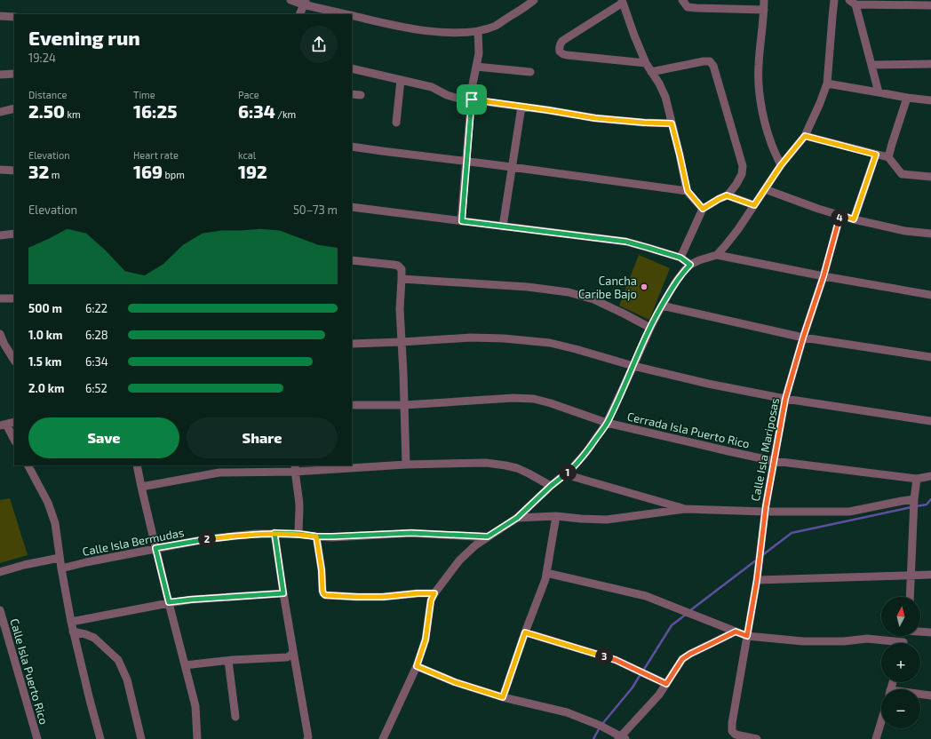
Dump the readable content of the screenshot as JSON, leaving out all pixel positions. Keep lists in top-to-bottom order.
{
  "streets": {
    "street": [
      "Cerrada Isla Puerto Rico",
      "Calle Isla Mariposas",
      "Calle Isla Bermudas",
      "Calle Isla Puerto Rico"
    ]
  },
  "crossings": [
    ["Cerrada Isla Puerto Rico", "Calle Isla Mariposas"]
  ],
  "places": ["Cancha Caribe Bajo"],
  "north": "top",
  "page": {
    "heading": ["Evening run", "19:24"],
    "stats": [
      ["Distance", "2.50 km"],
      ["Time", "16:25"],
      ["Pace", "6:34 /km"],
      ["Elevation", "32 m"],
      ["Heart rate", "169 bpm"],
      ["kcal", "192"]
    ],
    "chart": ["Elevation", "50–73 m"],
    "pins": [
      "4",
      "1",
      "2",
      "3"
    ],
    "list": [
      {
        "name": "500 m",
        "note": "6:22"
      },
      {
        "name": "1.0 km",
        "note": "6:28"
      },
      {
        "name": "1.5 km",
        "note": "6:34"
      },
      {
        "name": "2.0 km",
        "note": "6:52"
      }
    ],
    "buttons": ["Save", "Share"],
    "map_buttons": ["+", "−"]
  }
}
